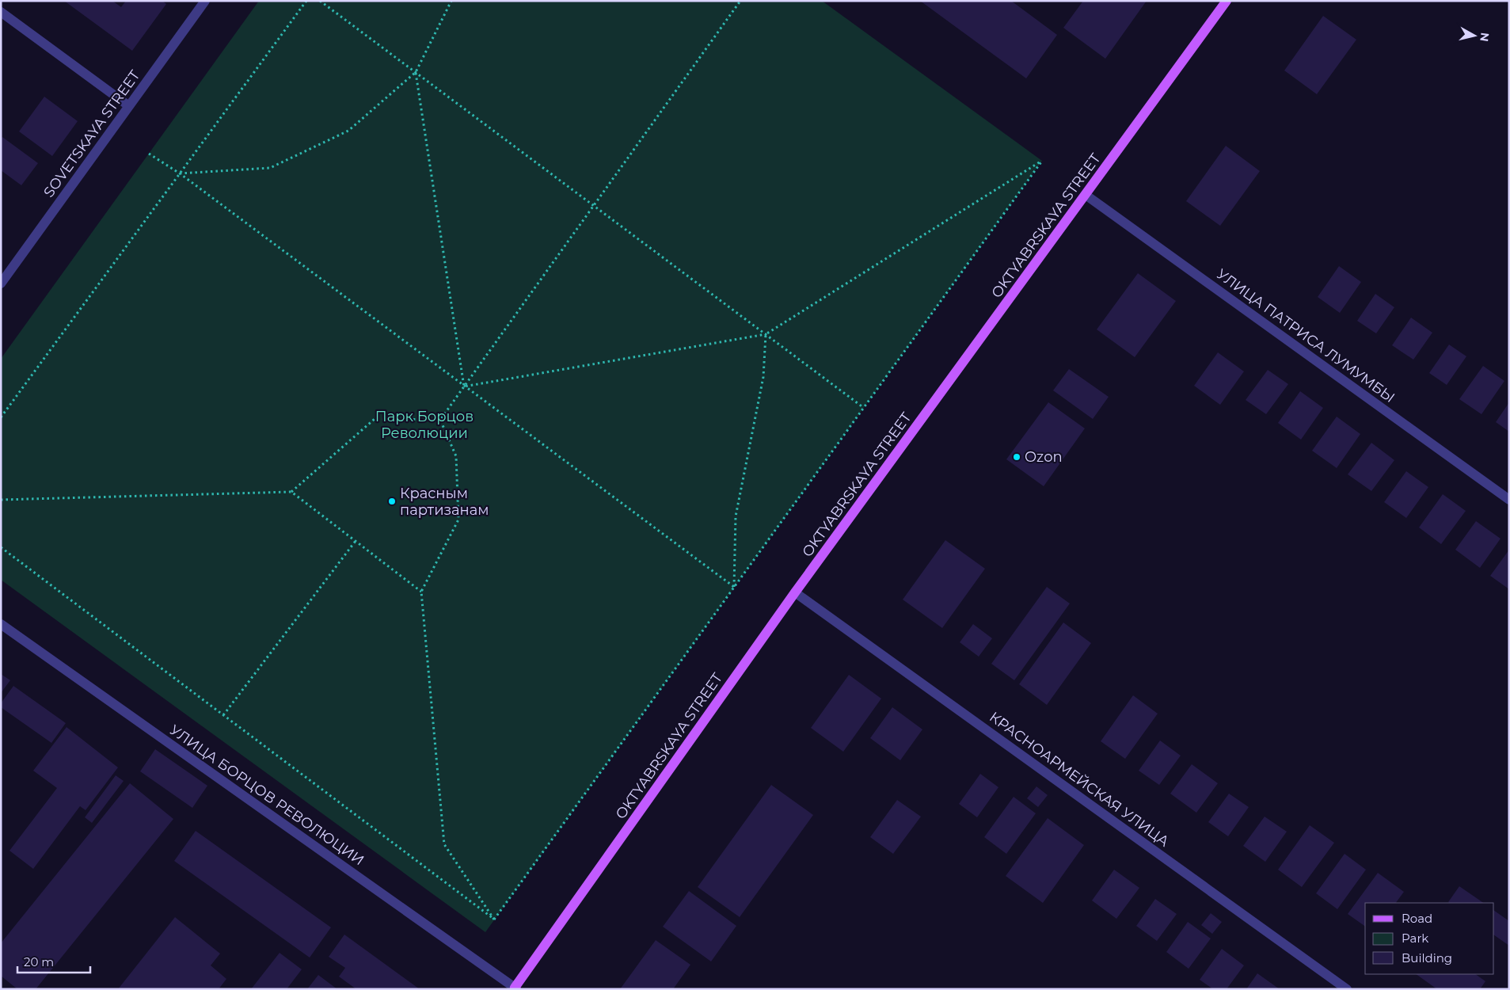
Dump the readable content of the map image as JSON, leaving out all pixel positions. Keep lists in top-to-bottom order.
{
  "streets": {
    "main road": ["OKTYABRSKAYA STREET"],
    "street": [
      "SOVETSKAYA STREET",
      "УЛИЦА ПАТРИСА ЛУМУМБЫ",
      "КРАСНОАРМЕЙСКАЯ УЛИЦА",
      "УЛИЦА БОРЦОВ РЕВОЛЮЦИИ"
    ]
  },
  "crossings": [
    ["OKTYABRSKAYA STREET", "УЛИЦА ПАТРИСА ЛУМУМБЫ"],
    ["OKTYABRSKAYA STREET", "КРАСНОАРМЕЙСКАЯ УЛИЦА"],
    ["OKTYABRSKAYA STREET", "УЛИЦА БОРЦОВ РЕВОЛЮЦИИ"]
  ],
  "parks": ["Парк Борцов Революции"],
  "places": ["Ozon", "Красным партизанам"],
  "legend": ["Road", "Park", "Building"],
  "scale_bar": "20 m",
  "north": "right"
}
